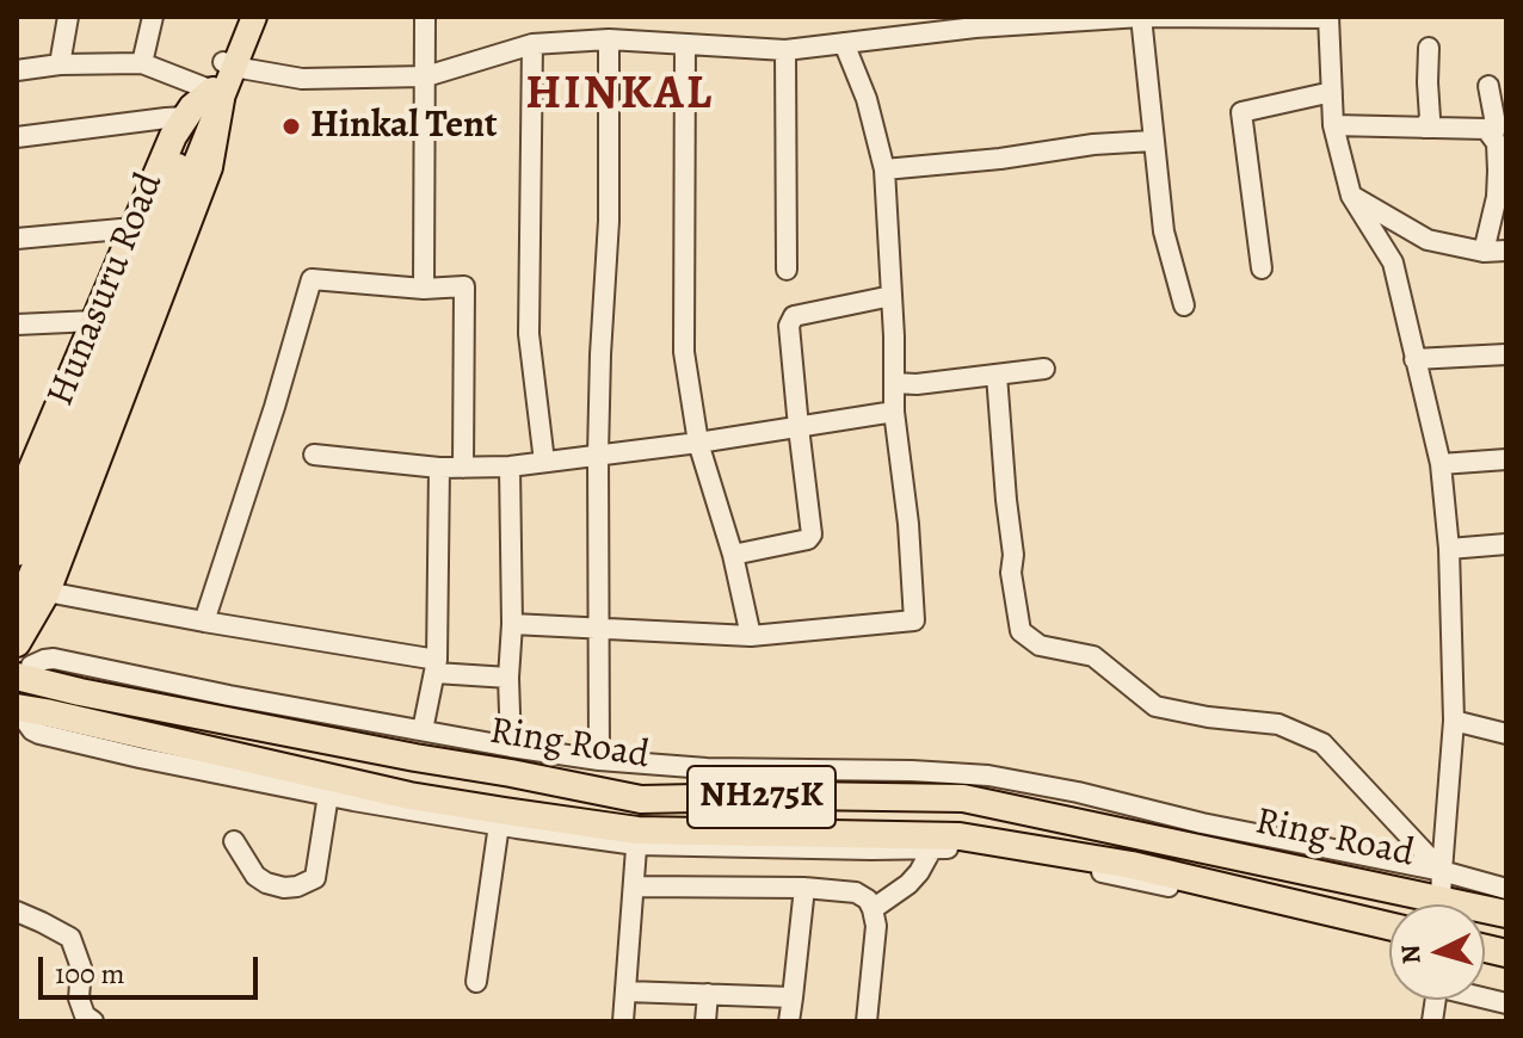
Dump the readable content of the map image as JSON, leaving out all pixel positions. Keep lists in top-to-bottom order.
{
  "streets": {
    "highway": ["Ring Road", "NH275K"],
    "main road": ["Hunasuru Road"]
  },
  "districts": ["HINKAL"],
  "places": ["Hinkal Tent"],
  "scale_bar": "100 m",
  "north": "left"
}
